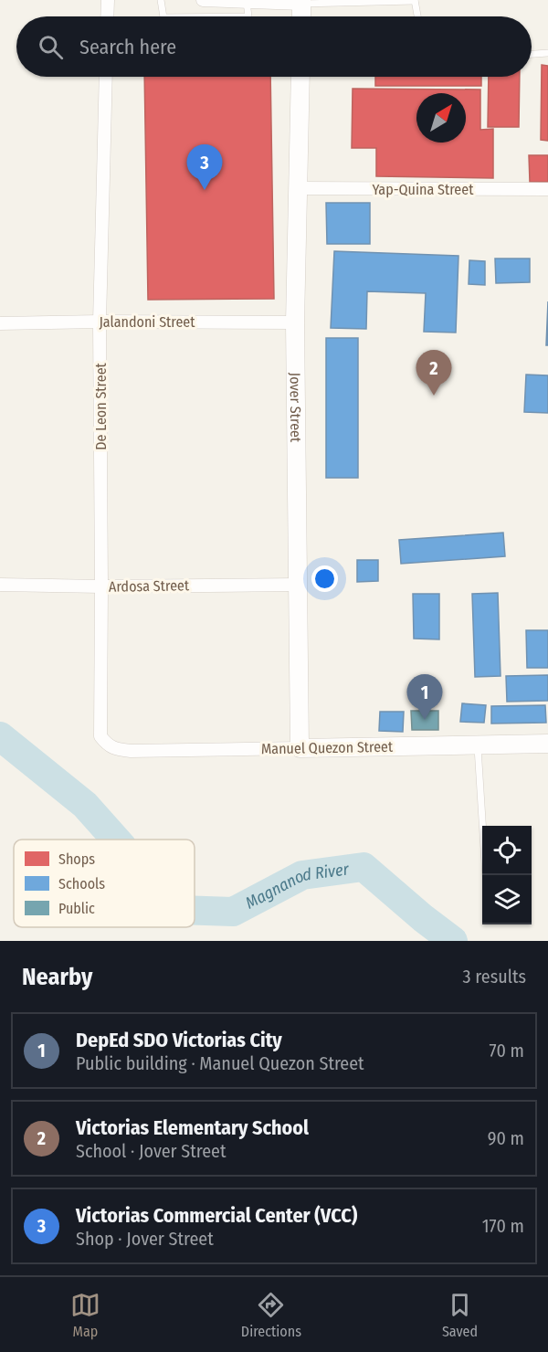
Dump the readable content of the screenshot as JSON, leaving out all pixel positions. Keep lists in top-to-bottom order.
{
  "streets": {
    "street": [
      "Yap-Quina Street",
      "Jalandoni Street",
      "De Leon Street",
      "Jover Street",
      "Ardosa Street",
      "Manuel Quezon Street"
    ]
  },
  "crossings": [
    ["Yap-Quina Street", "Jover Street"],
    ["Jalandoni Street", "De Leon Street"],
    ["Jalandoni Street", "Jover Street"],
    ["De Leon Street", "Ardosa Street"],
    ["De Leon Street", "Manuel Quezon Street"],
    ["Jover Street", "Ardosa Street"],
    ["Jover Street", "Manuel Quezon Street"]
  ],
  "water": ["Magnanod River"],
  "legend": ["Shops", "Schools", "Public"],
  "north": "top right",
  "page": {
    "search": "Search here",
    "pins": ["3", "2", "1"],
    "heading": ["Nearby", "3 results"],
    "list": [
      {
        "mark": "1",
        "name": "DepEd SDO Victorias City",
        "note": "Public building · Manuel Quezon Street",
        "value": "70 m"
      },
      {
        "mark": "2",
        "name": "Victorias Elementary School",
        "note": "School · Jover Street",
        "value": "90 m"
      },
      {
        "mark": "3",
        "name": "Victorias Commercial Center (VCC)",
        "note": "Shop · Jover Street",
        "value": "170 m"
      }
    ],
    "nav": ["Map", "Directions", "Saved"]
  }
}
